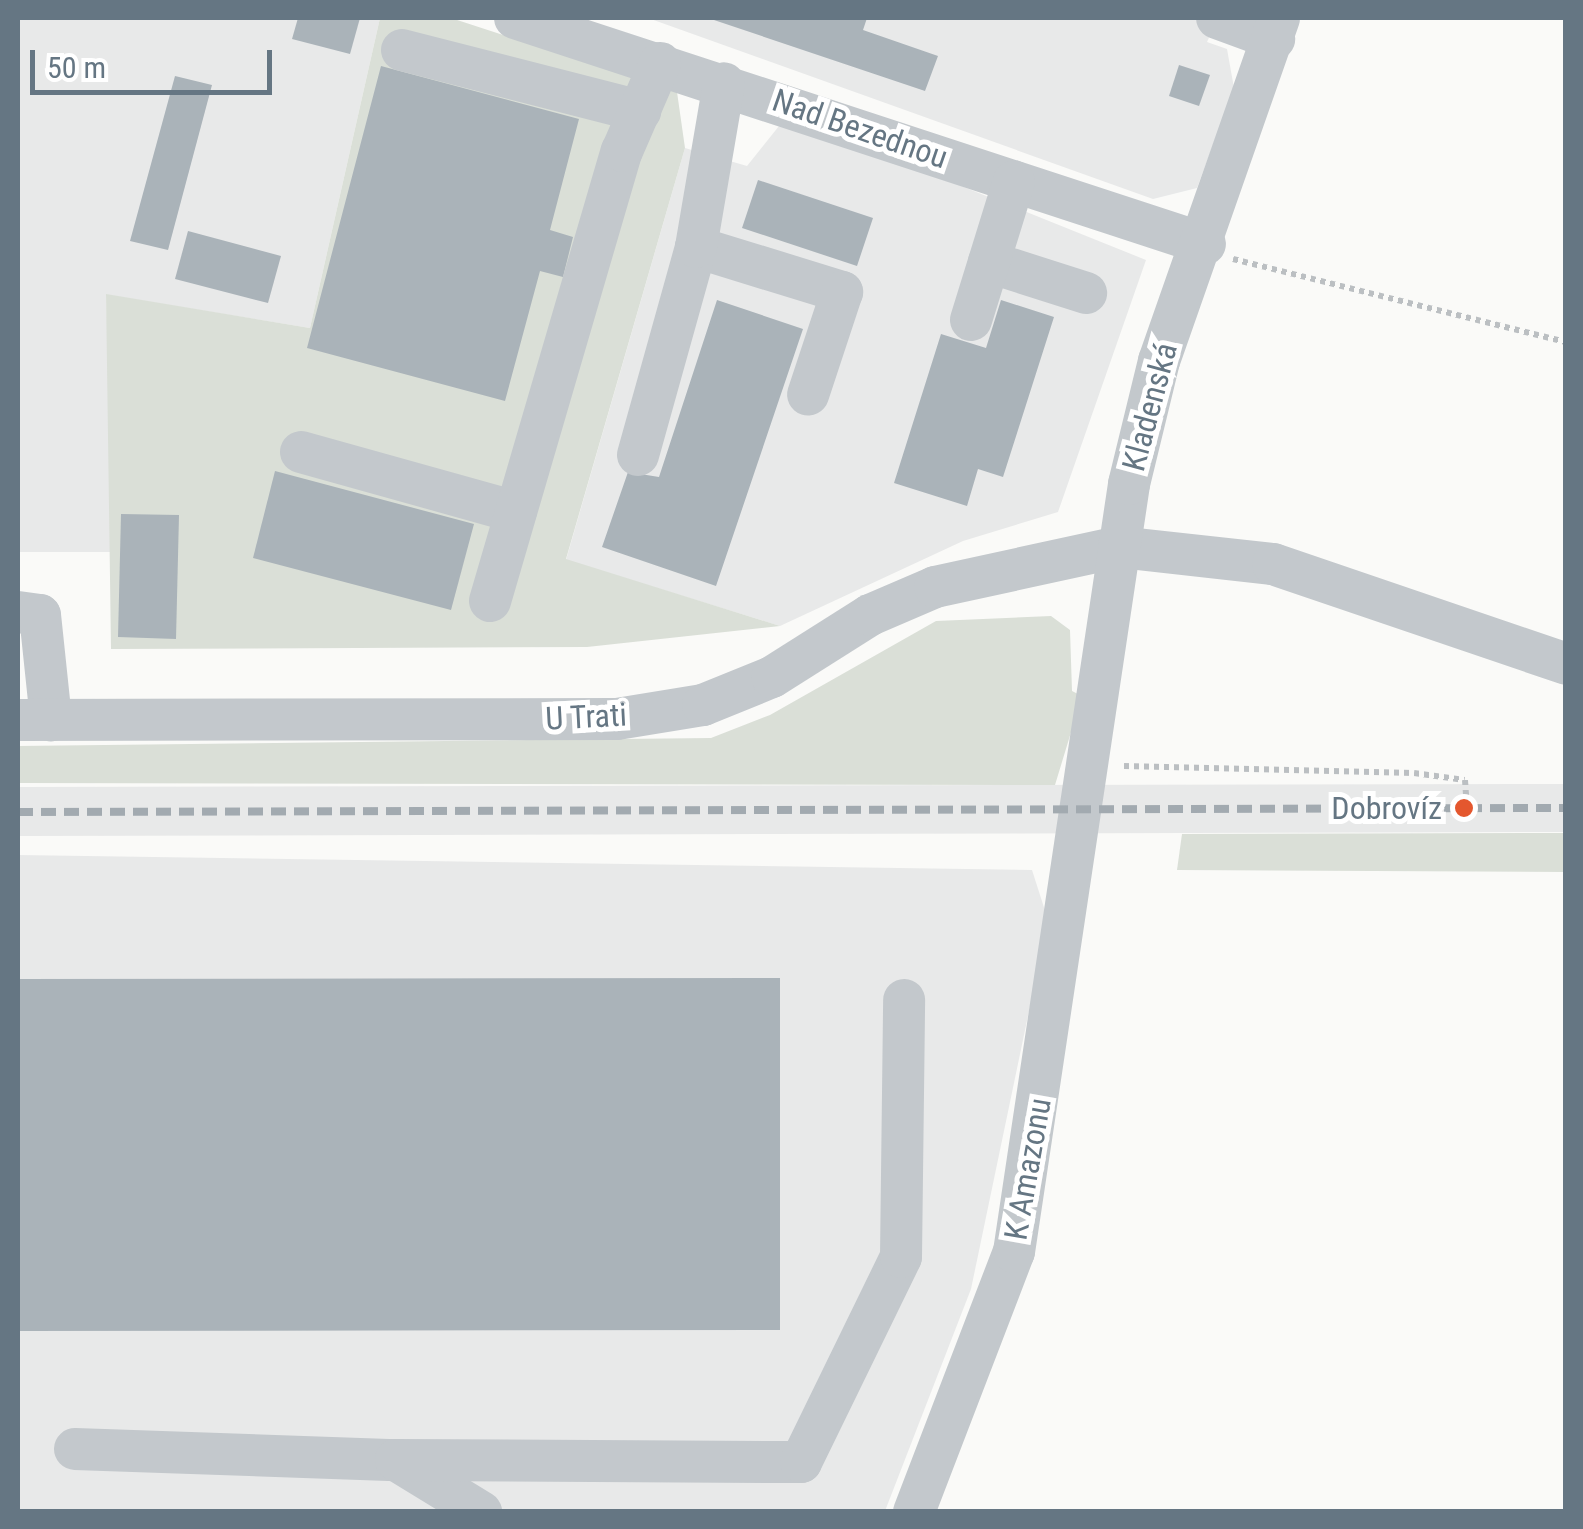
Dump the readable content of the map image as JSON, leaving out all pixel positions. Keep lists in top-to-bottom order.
{
  "streets": {
    "street": [
      "Nad Bezednou",
      "Kladenská",
      "U Trati",
      "K Amazonu"
    ]
  },
  "crossings": [
    ["Nad Bezednou", "Kladenská"],
    ["Kladenská", "U Trati"],
    ["Kladenská", "K Amazonu"]
  ],
  "places": ["Dobrovíz"],
  "scale_bar": "50 m"
}
